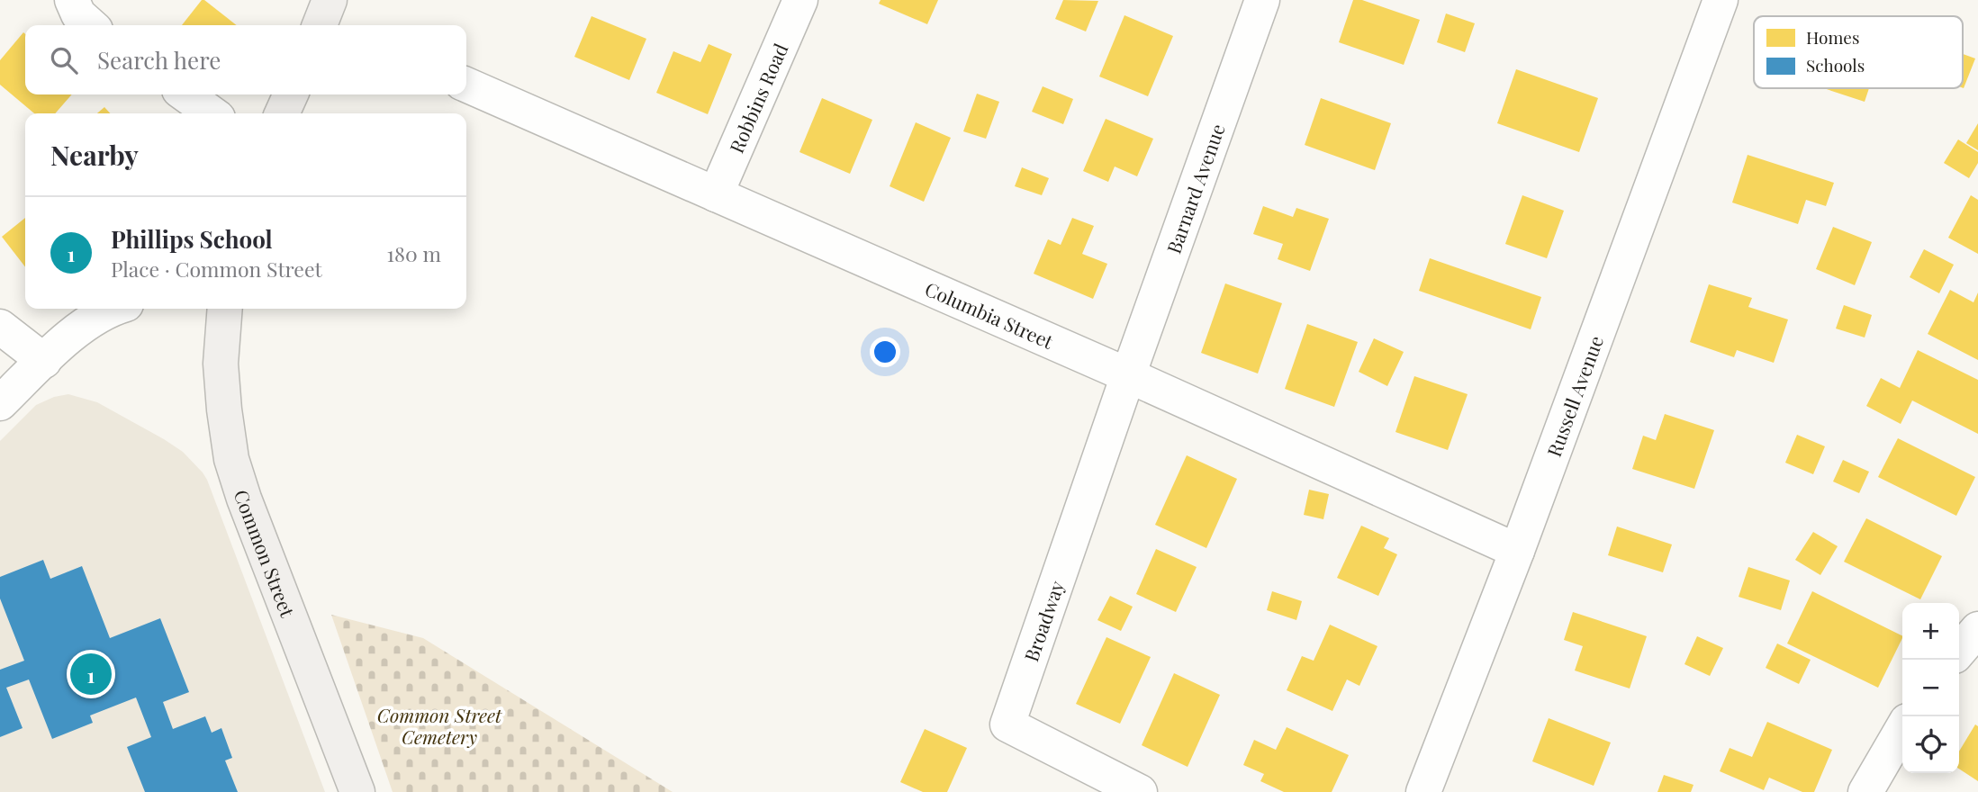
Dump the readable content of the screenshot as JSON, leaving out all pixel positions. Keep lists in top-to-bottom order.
{
  "streets": {
    "main road": ["Common Street"],
    "street": [
      "Robbins Road",
      "Barnard Avenue",
      "Columbia Street",
      "Russell Avenue",
      "Broadway"
    ]
  },
  "crossings": [
    ["Robbins Road", "Columbia Street"],
    ["Barnard Avenue", "Columbia Street"],
    ["Barnard Avenue", "Broadway"],
    ["Columbia Street", "Russell Avenue"],
    ["Columbia Street", "Broadway"]
  ],
  "parks": ["Common Street Cemetery"],
  "legend": ["Homes", "Schools"],
  "page": {
    "search": "Search here",
    "heading": "Nearby",
    "list": [
      {
        "mark": "1",
        "name": "Phillips School",
        "note": "Place · Common Street",
        "value": "180 m"
      }
    ],
    "map_buttons": ["+", "−"],
    "pins": "1"
  }
}
